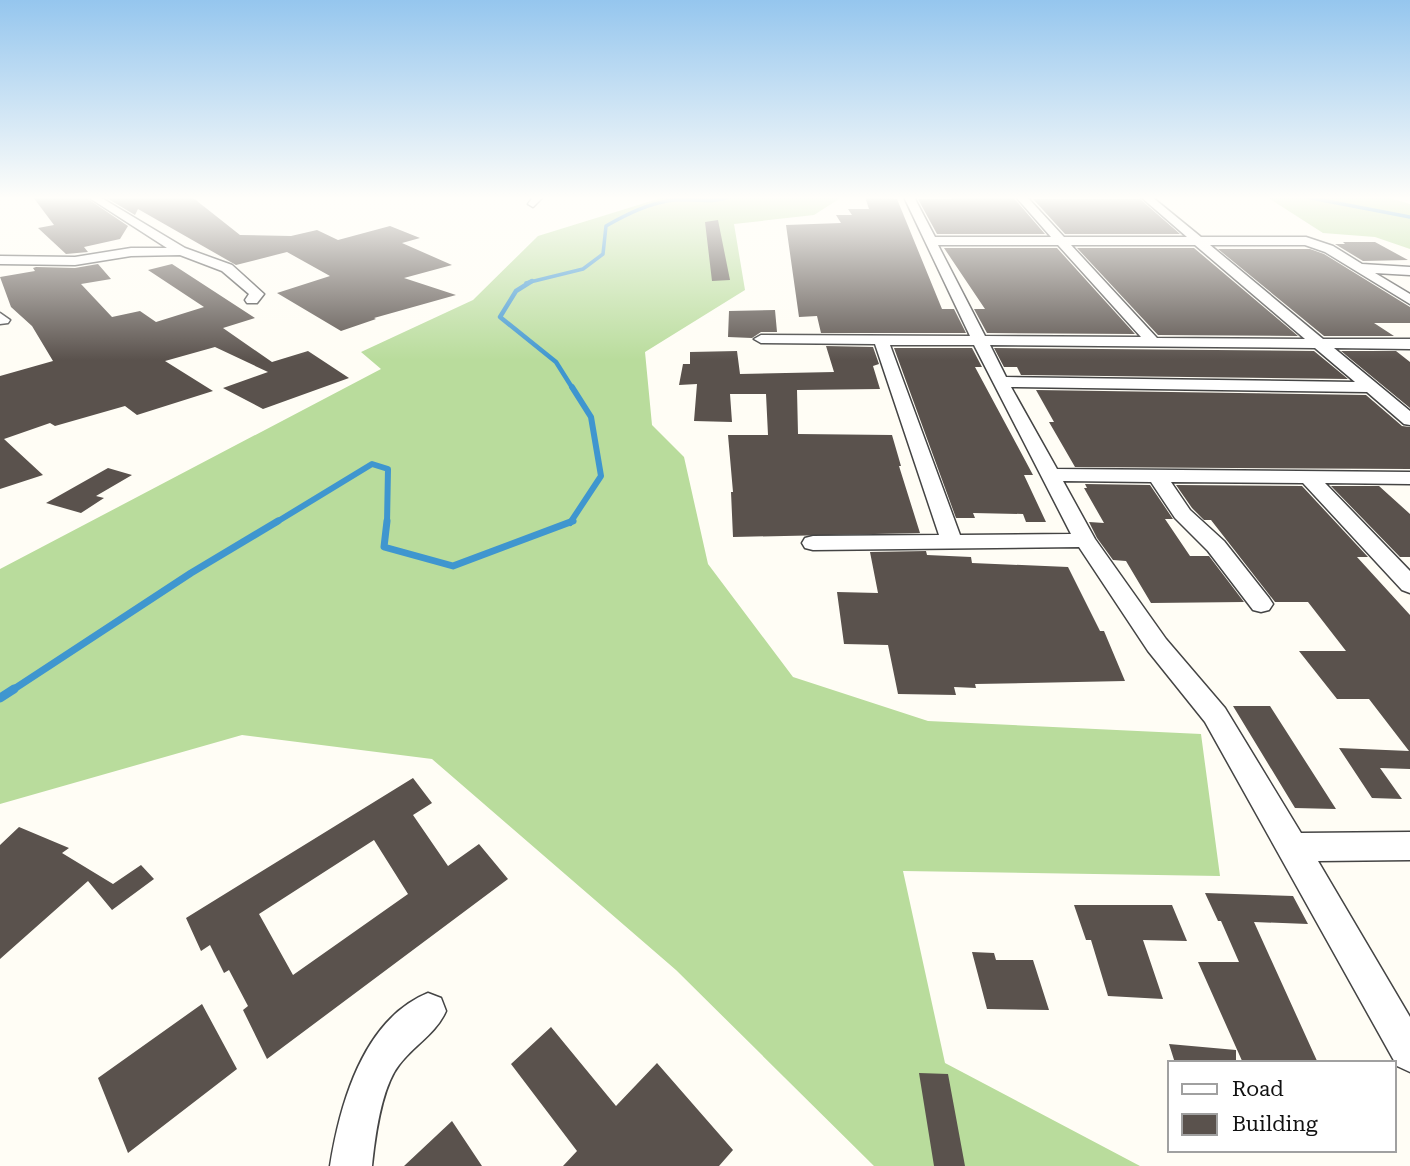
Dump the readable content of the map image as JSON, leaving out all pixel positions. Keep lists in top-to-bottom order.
{
  "legend": ["Road", "Building"]
}
